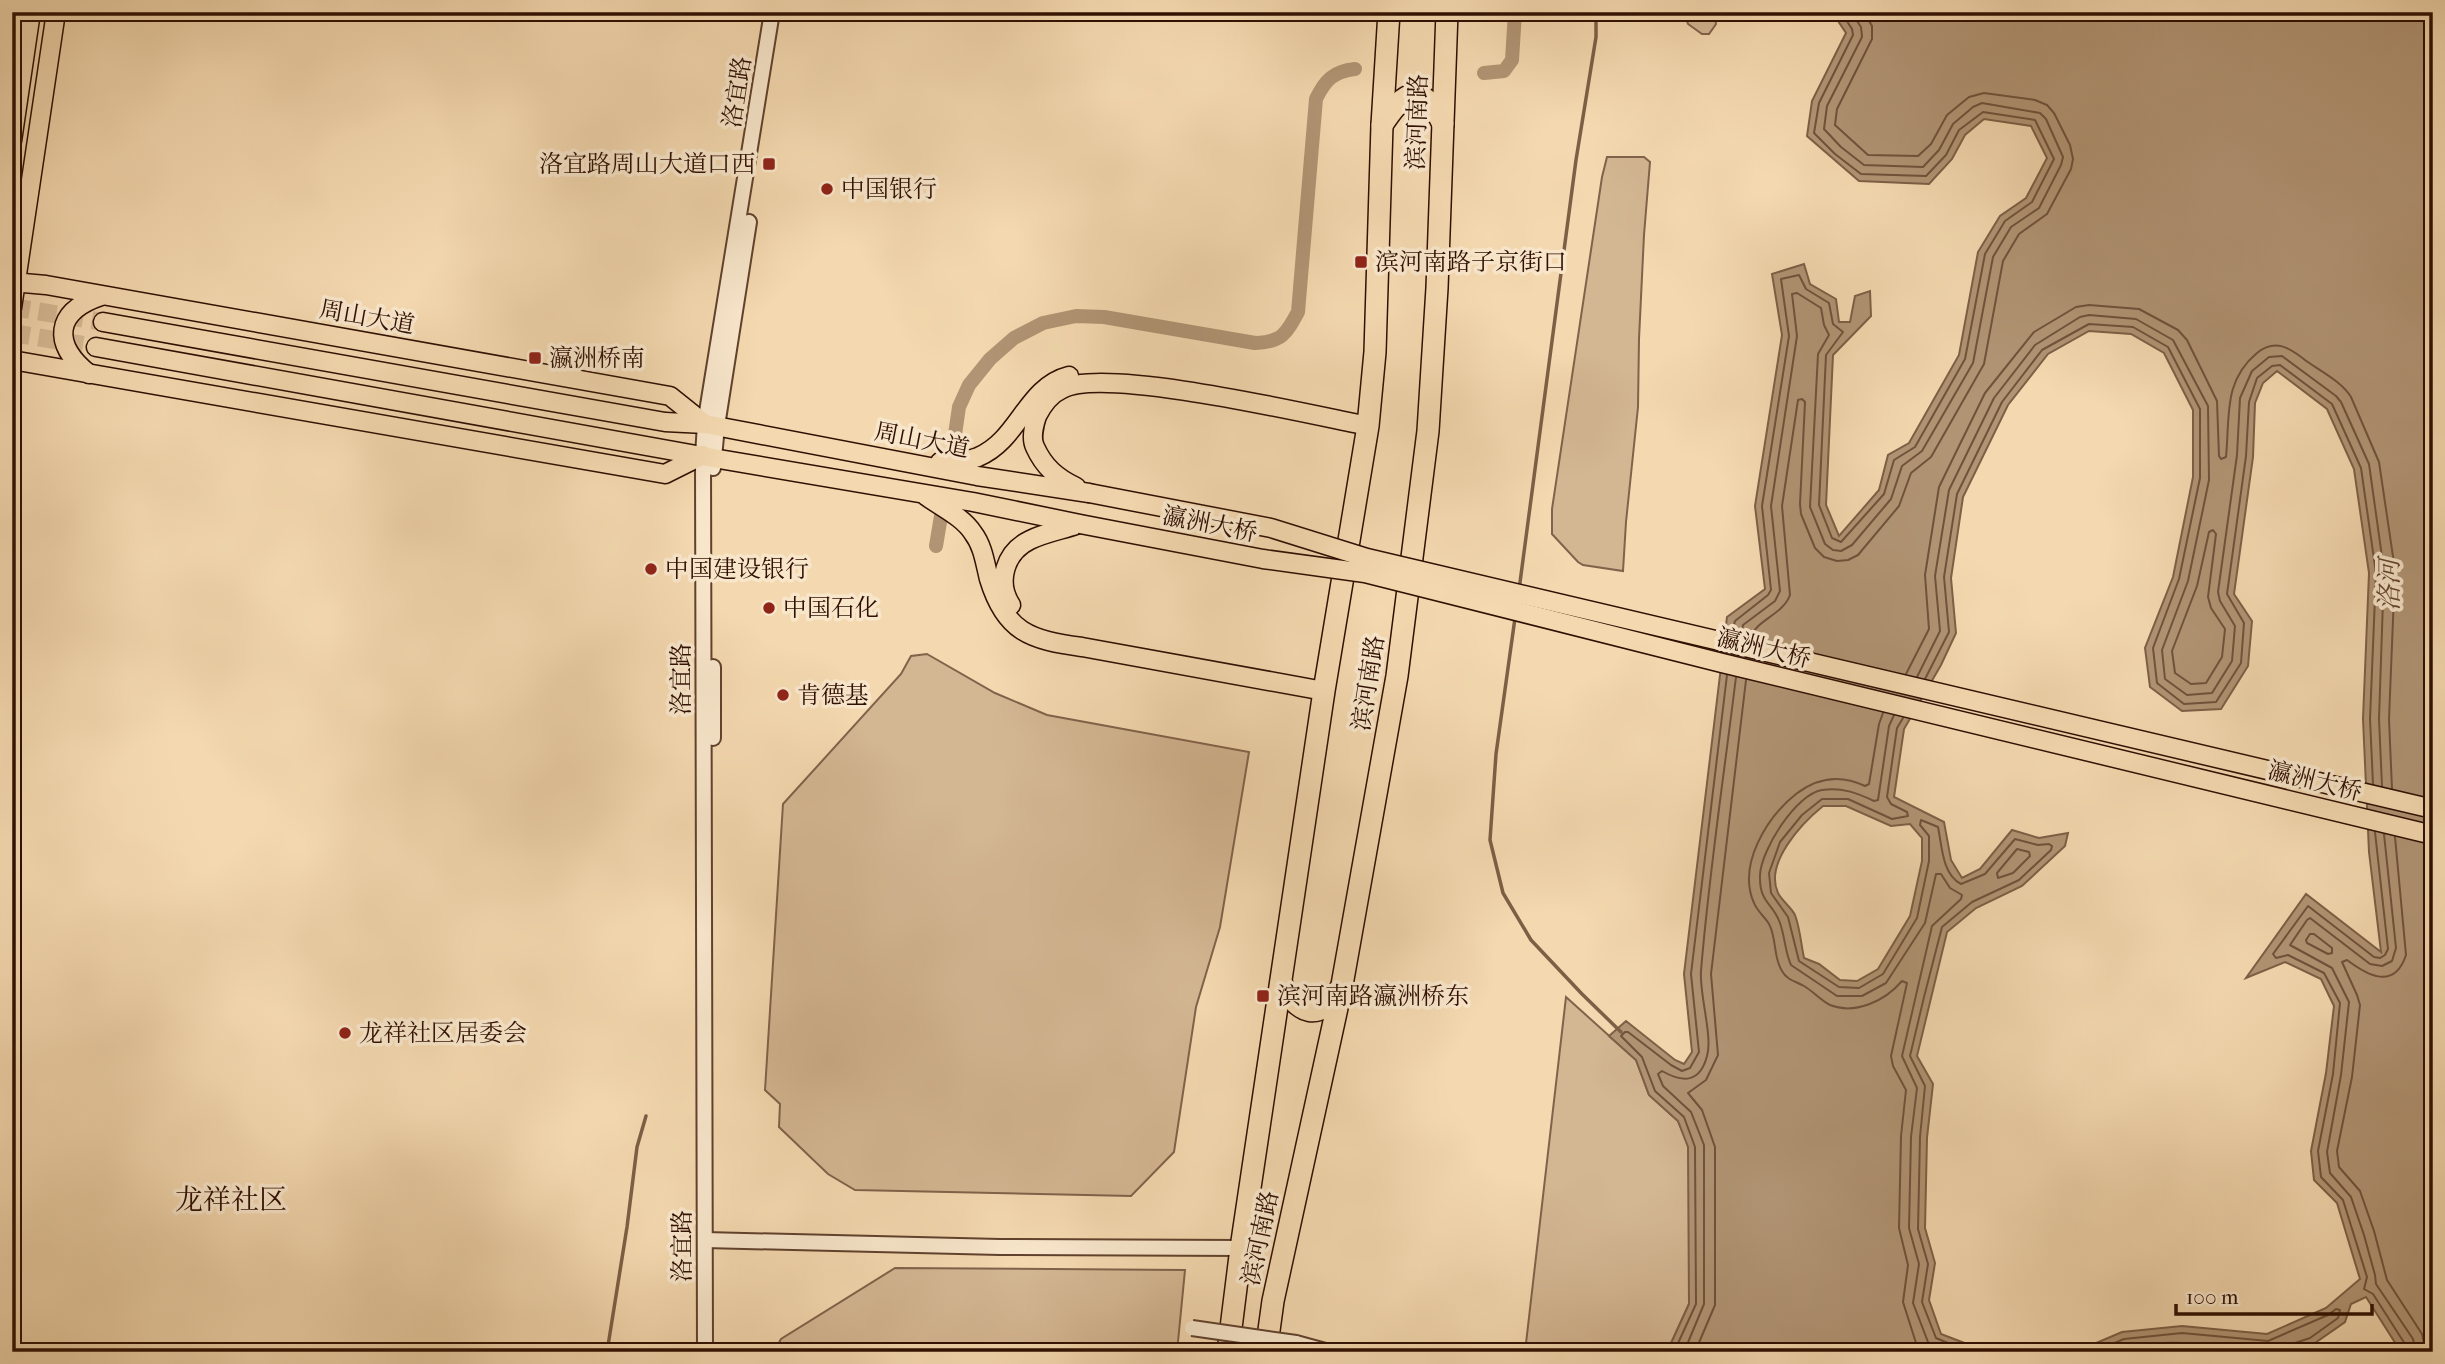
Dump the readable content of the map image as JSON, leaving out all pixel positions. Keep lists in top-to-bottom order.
{
  "streets": {
    "highway": ["滨河南路"],
    "main road": ["周山大道", "瀛洲大桥"],
    "street": ["洛宜路"]
  },
  "crossings": [
    ["洛宜路", "周山大道"],
    ["周山大道", "瀛洲大桥"]
  ],
  "districts": ["龙祥社区"],
  "water": ["洛河"],
  "places": {
    "transit": [
      "洛宜路周山大道口西",
      "滨河南路子京街口",
      "瀛洲桥南",
      "滨河南路瀛洲桥东"
    ],
    "other": [
      "中国银行",
      "中国建设银行",
      "中国石化",
      "肯德基",
      "龙祥社区居委会"
    ]
  },
  "scale_bar": "100 m"
}
